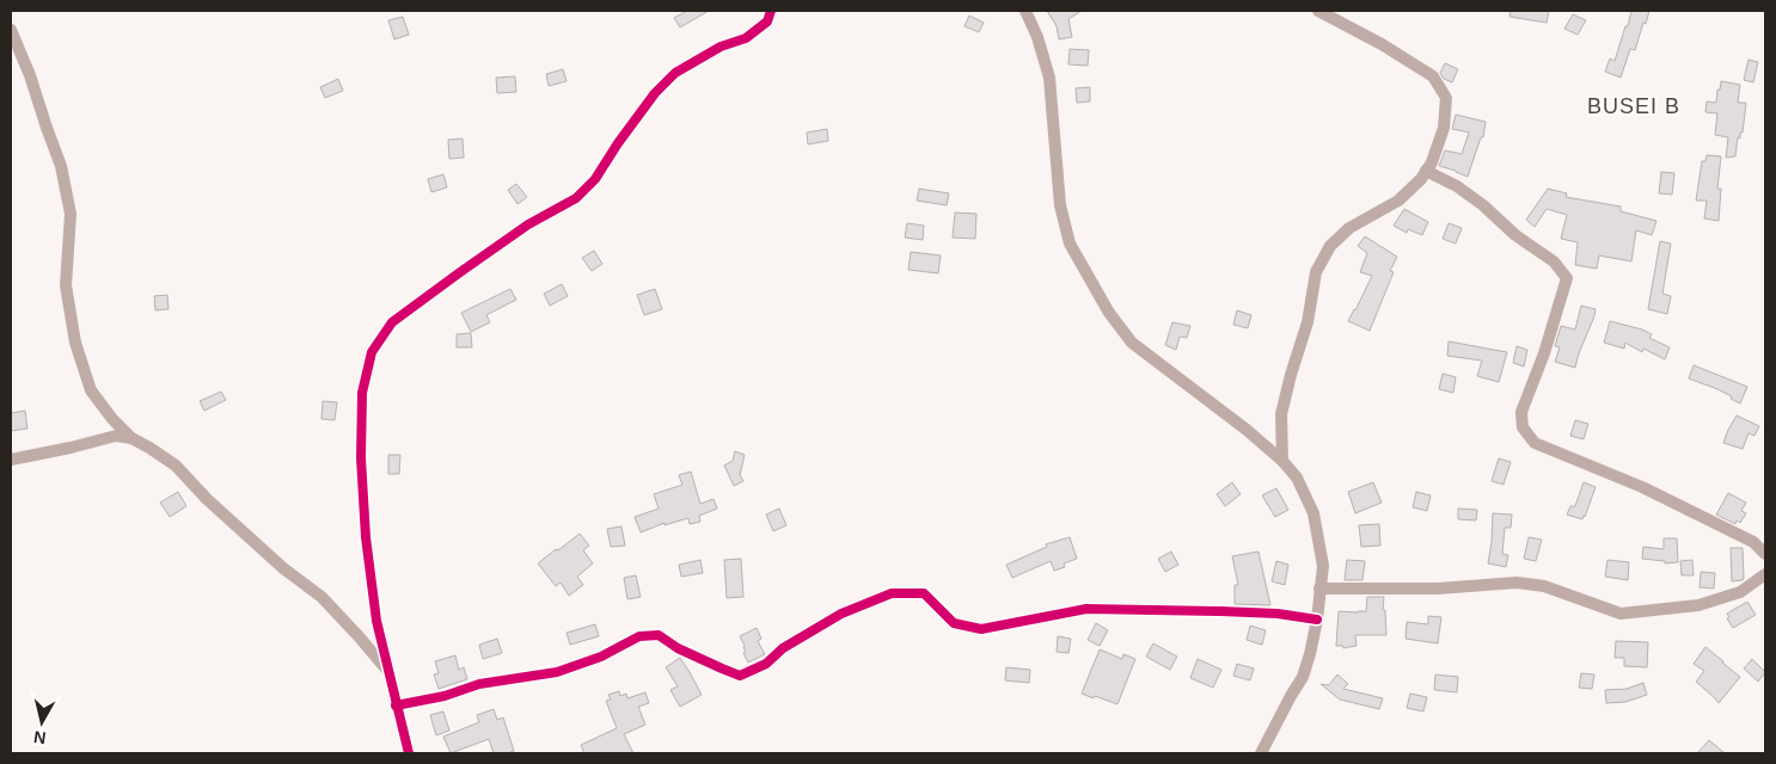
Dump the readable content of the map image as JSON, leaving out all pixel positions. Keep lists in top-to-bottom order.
{
  "districts": ["BUSEI B"],
  "north": "bottom"
}
